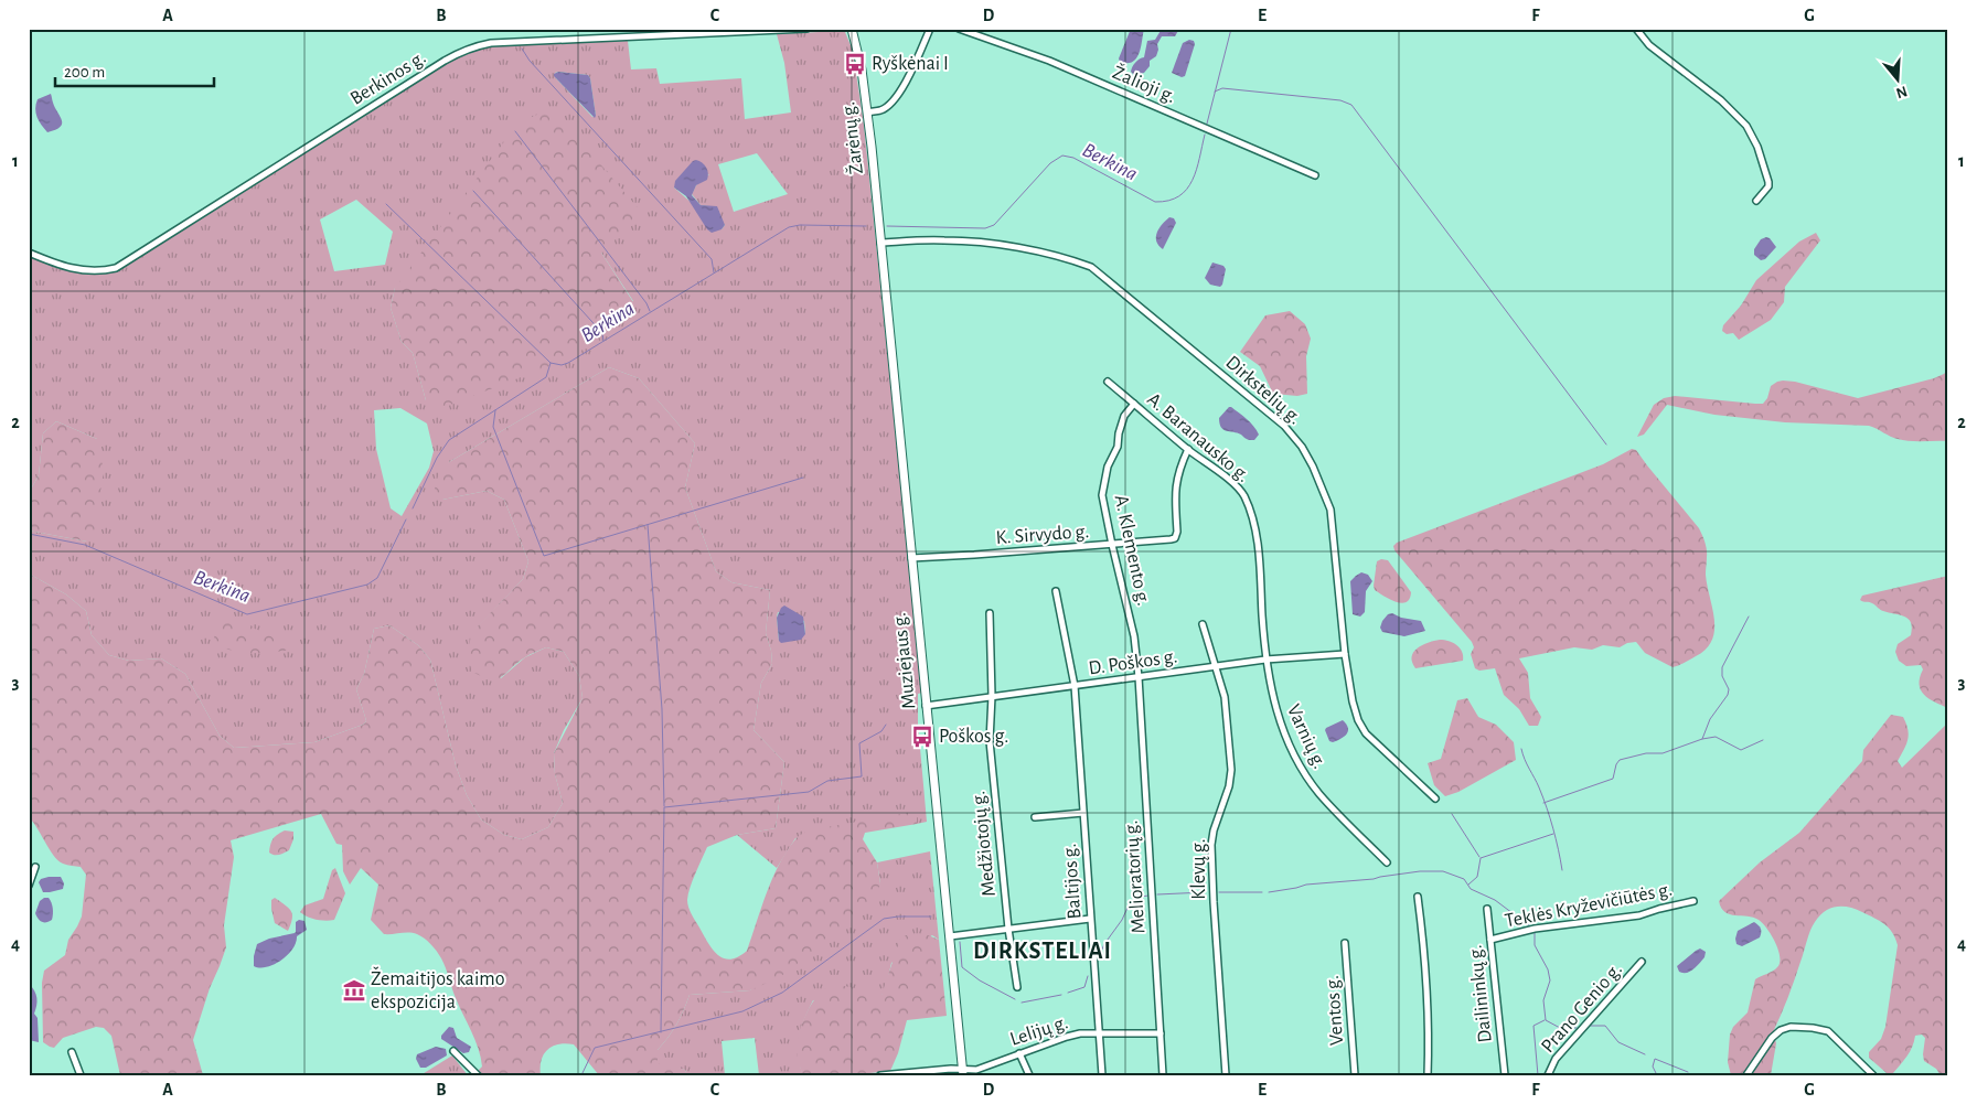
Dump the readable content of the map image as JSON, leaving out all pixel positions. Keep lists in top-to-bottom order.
{
  "streets": {
    "main road": ["Žarėnų g.", "Muziejaus g."],
    "street": [
      "Berkinos g.",
      "Žalioji g.",
      "Dirkstelių g.",
      "A. Baranausko g.",
      "K. Sirvydo g.",
      "A. Klemento g.",
      "D. Poškos g.",
      "Varnių g.",
      "Medžiotojų g.",
      "Klevų g.",
      "Melioratorių g.",
      "Baltijos g.",
      "Teklės Kryževičiūtės g.",
      "Dailininkų g.",
      "Prano Genio g.",
      "Ventos g.",
      "Lelijų g."
    ]
  },
  "crossings": [
    ["Žarėnų g.", "Dirkstelių g."],
    ["Žarėnų g.", "Muziejaus g."],
    ["Dirkstelių g.", "Muziejaus g."],
    ["Dirkstelių g.", "D. Poškos g."],
    ["A. Baranausko g.", "K. Sirvydo g."],
    ["A. Baranausko g.", "A. Klemento g."],
    ["A. Baranausko g.", "D. Poškos g."],
    ["A. Baranausko g.", "Varnių g."],
    ["K. Sirvydo g.", "A. Klemento g."],
    ["K. Sirvydo g.", "Muziejaus g."],
    ["A. Klemento g.", "D. Poškos g."],
    ["A. Klemento g.", "Melioratorių g."],
    ["Muziejaus g.", "D. Poškos g."],
    ["Muziejaus g.", "Lelijų g."],
    ["D. Poškos g.", "Varnių g."],
    ["D. Poškos g.", "Medžiotojų g."],
    ["D. Poškos g.", "Klevų g."],
    ["D. Poškos g.", "Melioratorių g."],
    ["D. Poškos g.", "Baltijos g."],
    ["Melioratorių g.", "Lelijų g."],
    ["Baltijos g.", "Lelijų g."],
    ["Teklės Kryževičiūtės g.", "Dailininkų g."]
  ],
  "districts": ["DIRKSTELIAI"],
  "water": ["Berkina"],
  "places": {
    "bus stop": ["Ryškėnai I", "Poškos g."],
    "museum": ["Žemaitijos kaimo ekspozicija"]
  },
  "scale_bar": "200 m",
  "north": "bottom",
  "grid": {
    "columns": [
      "A",
      "B",
      "C",
      "D",
      "E",
      "F",
      "G"
    ],
    "rows": [
      "1",
      "2",
      "3",
      "4"
    ]
  }
}
